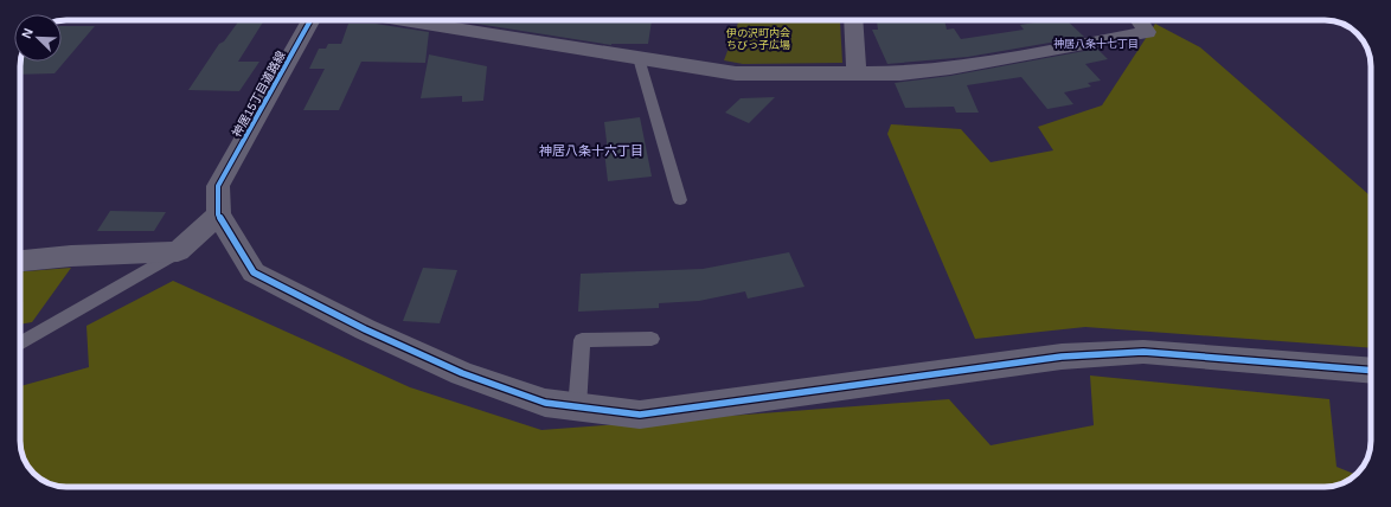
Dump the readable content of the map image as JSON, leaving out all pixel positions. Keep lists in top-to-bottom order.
{
  "streets": {
    "street": ["神居15丁目道路線"]
  },
  "districts": ["神居八条十七丁目", "神居八条十六丁目"],
  "parks": ["伊の沢町内会 ちびっ子広場"],
  "north": "top left"
}
